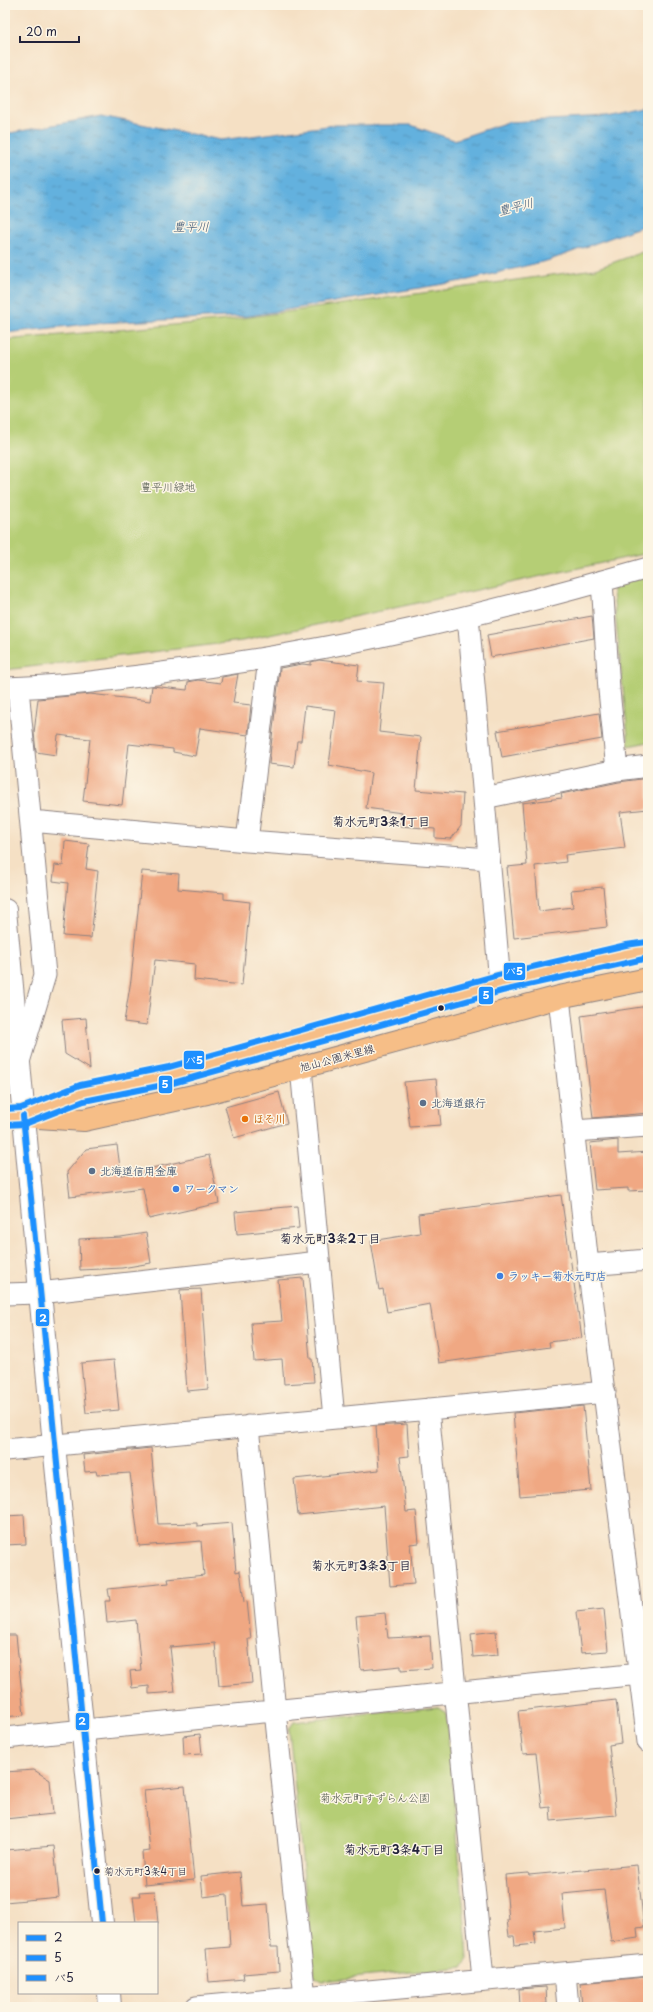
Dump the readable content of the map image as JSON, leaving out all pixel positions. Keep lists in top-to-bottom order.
{
  "streets": {
    "main road": ["旭山公園米里線"]
  },
  "districts": [
    "菊水元町3条1丁目",
    "菊水元町3条2丁目",
    "菊水元町3条3丁目",
    "菊水元町3条4丁目"
  ],
  "water": ["豊平川"],
  "parks": ["豊平川緑地", "菊水元町すずらん公園"],
  "places": [
    "北海道銀行",
    "ほそ川",
    "北海道信用金庫",
    "ワークマン",
    "ラッキー菊水元町店",
    "菊水元町3条4丁目"
  ],
  "lines": ["transit line バ5", "transit line 5", "transit line 2"],
  "legend": ["2", "5", "バ5"],
  "scale_bar": "20 m"
}
